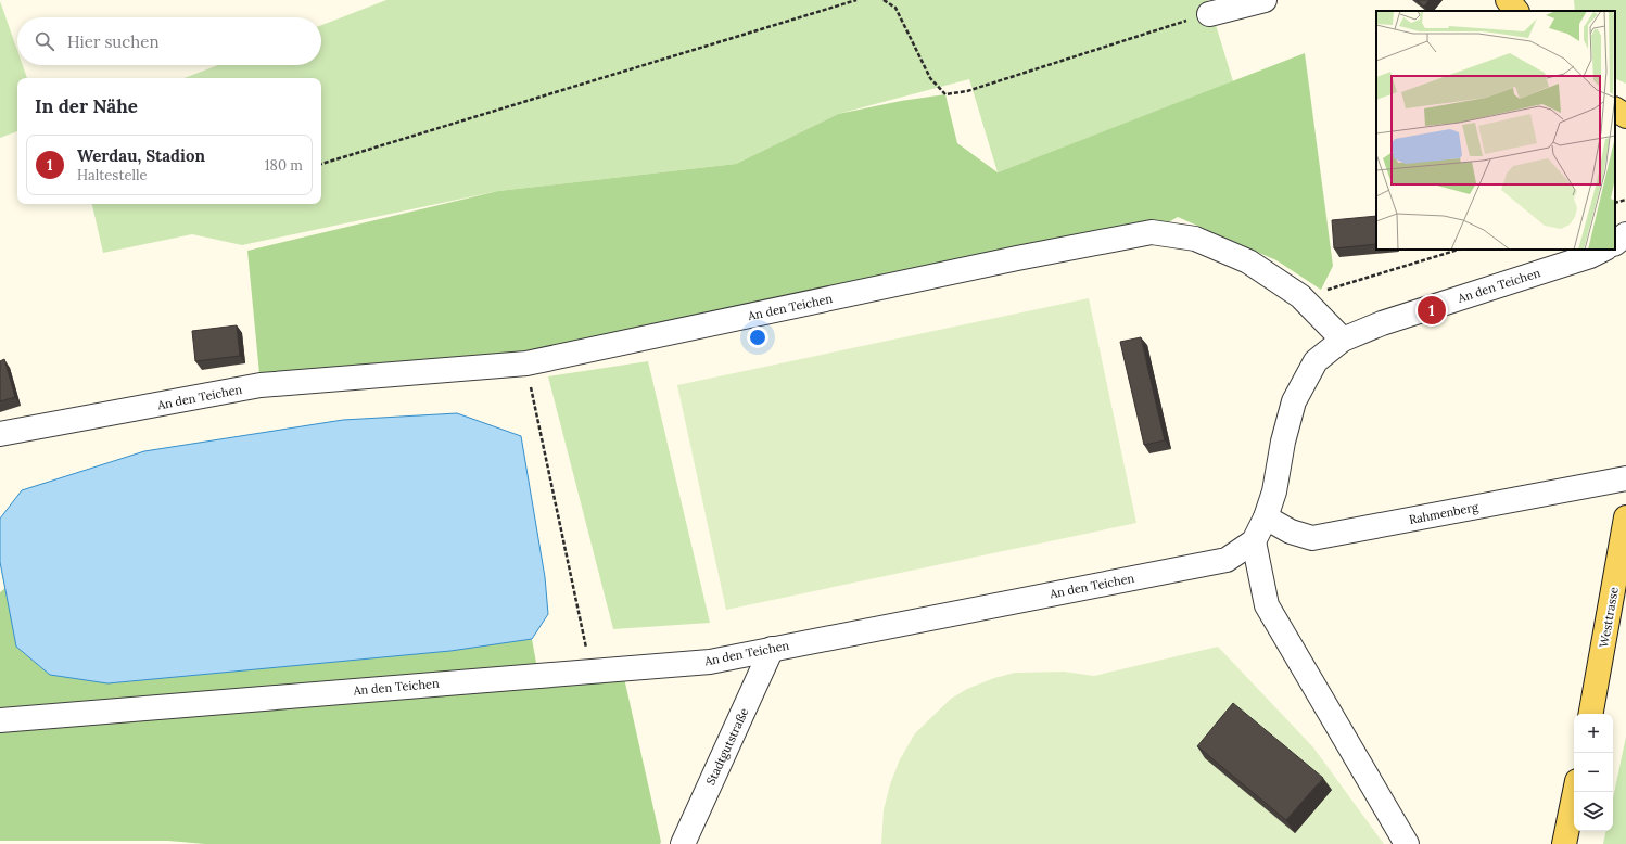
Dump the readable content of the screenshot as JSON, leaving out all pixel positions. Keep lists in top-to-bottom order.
{
  "streets": {
    "main road": ["Westtrasse"],
    "street": ["An den Teichen", "Rahmenberg", "Stadtgutstraße"]
  },
  "crossings": [
    ["An den Teichen", "Rahmenberg"],
    ["An den Teichen", "Stadtgutstraße"]
  ],
  "page": {
    "search": "Hier suchen",
    "heading": "In der Nähe",
    "list": [
      {
        "mark": "1",
        "name": "Werdau, Stadion",
        "note": "Haltestelle",
        "value": "180 m"
      }
    ],
    "pins": "1",
    "map_buttons": ["+", "−"]
  }
}
